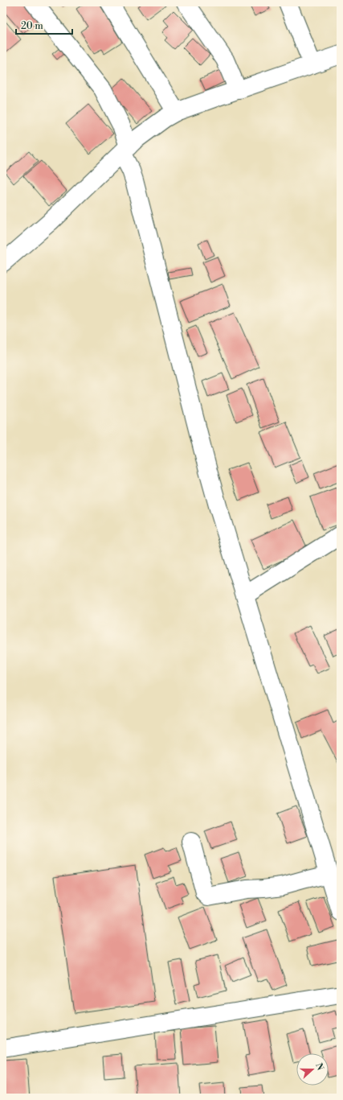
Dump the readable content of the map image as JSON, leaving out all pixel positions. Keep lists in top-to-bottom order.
{
  "scale_bar": "20 m",
  "north": "right"
}
